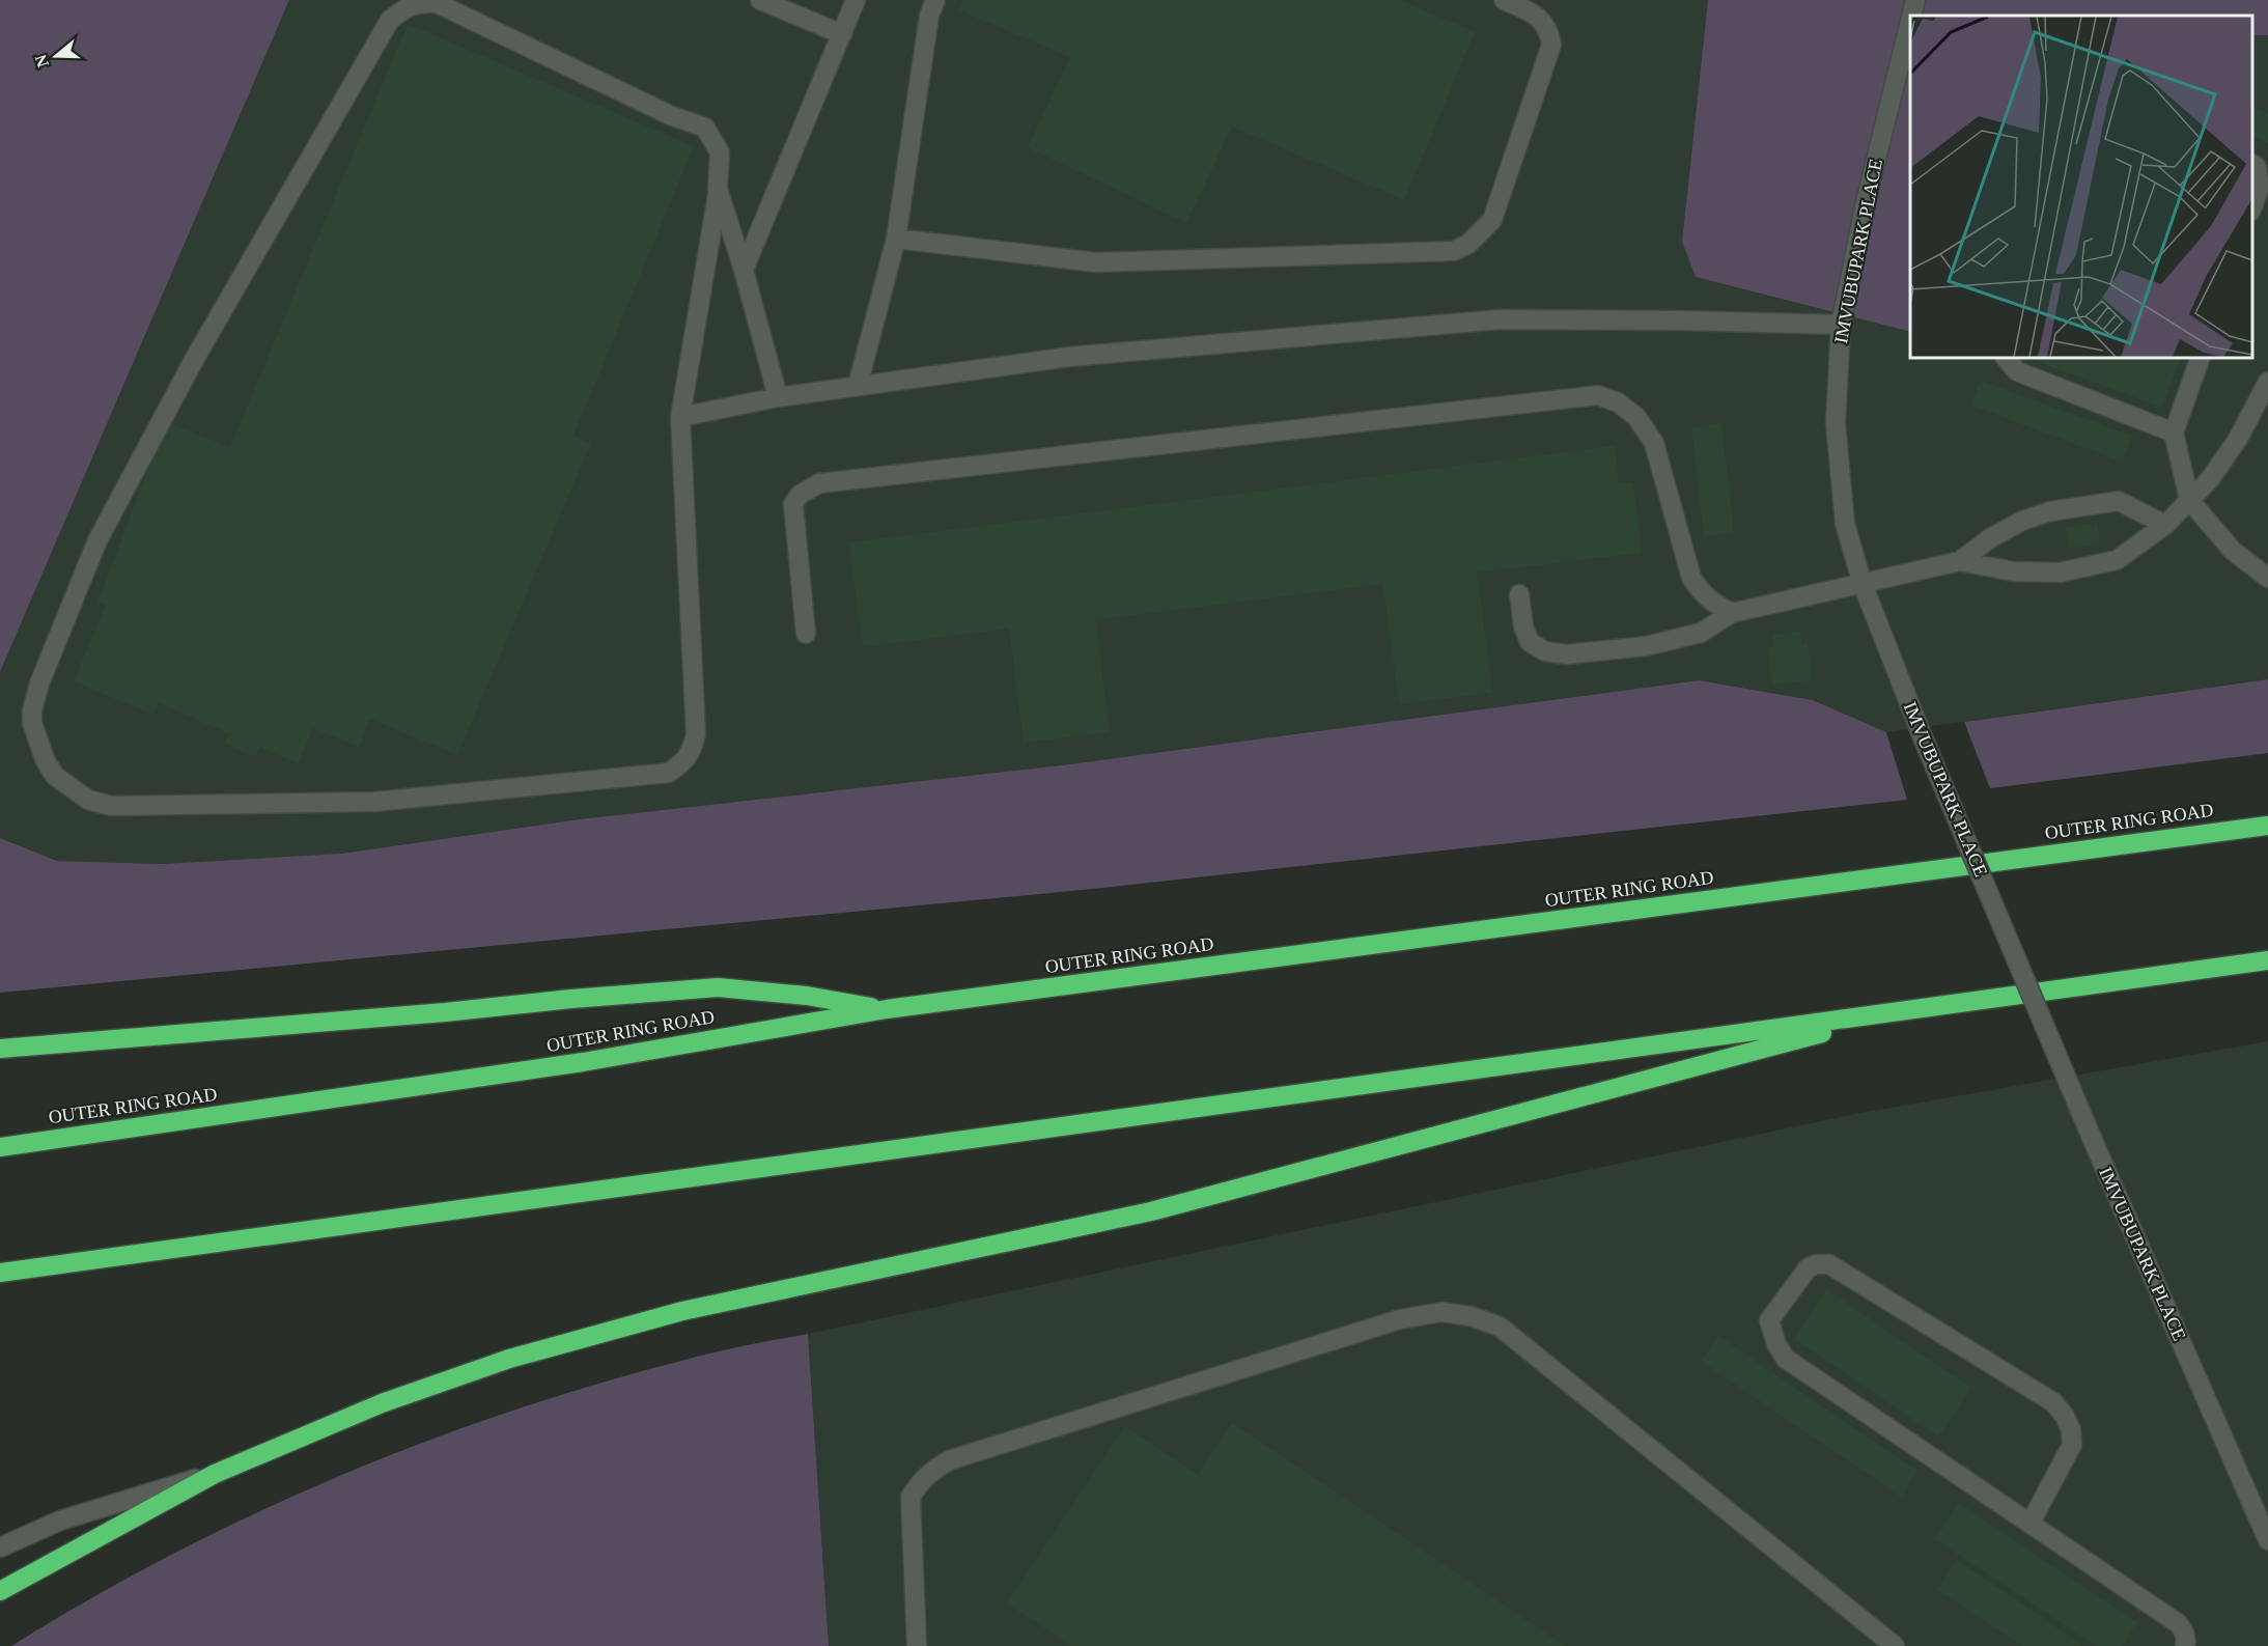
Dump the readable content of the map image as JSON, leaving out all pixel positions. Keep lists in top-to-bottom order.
{
  "streets": {
    "highway": ["OUTER RING ROAD"],
    "lane": ["IMVUBUPARK PLACE"]
  },
  "north": "left"
}
